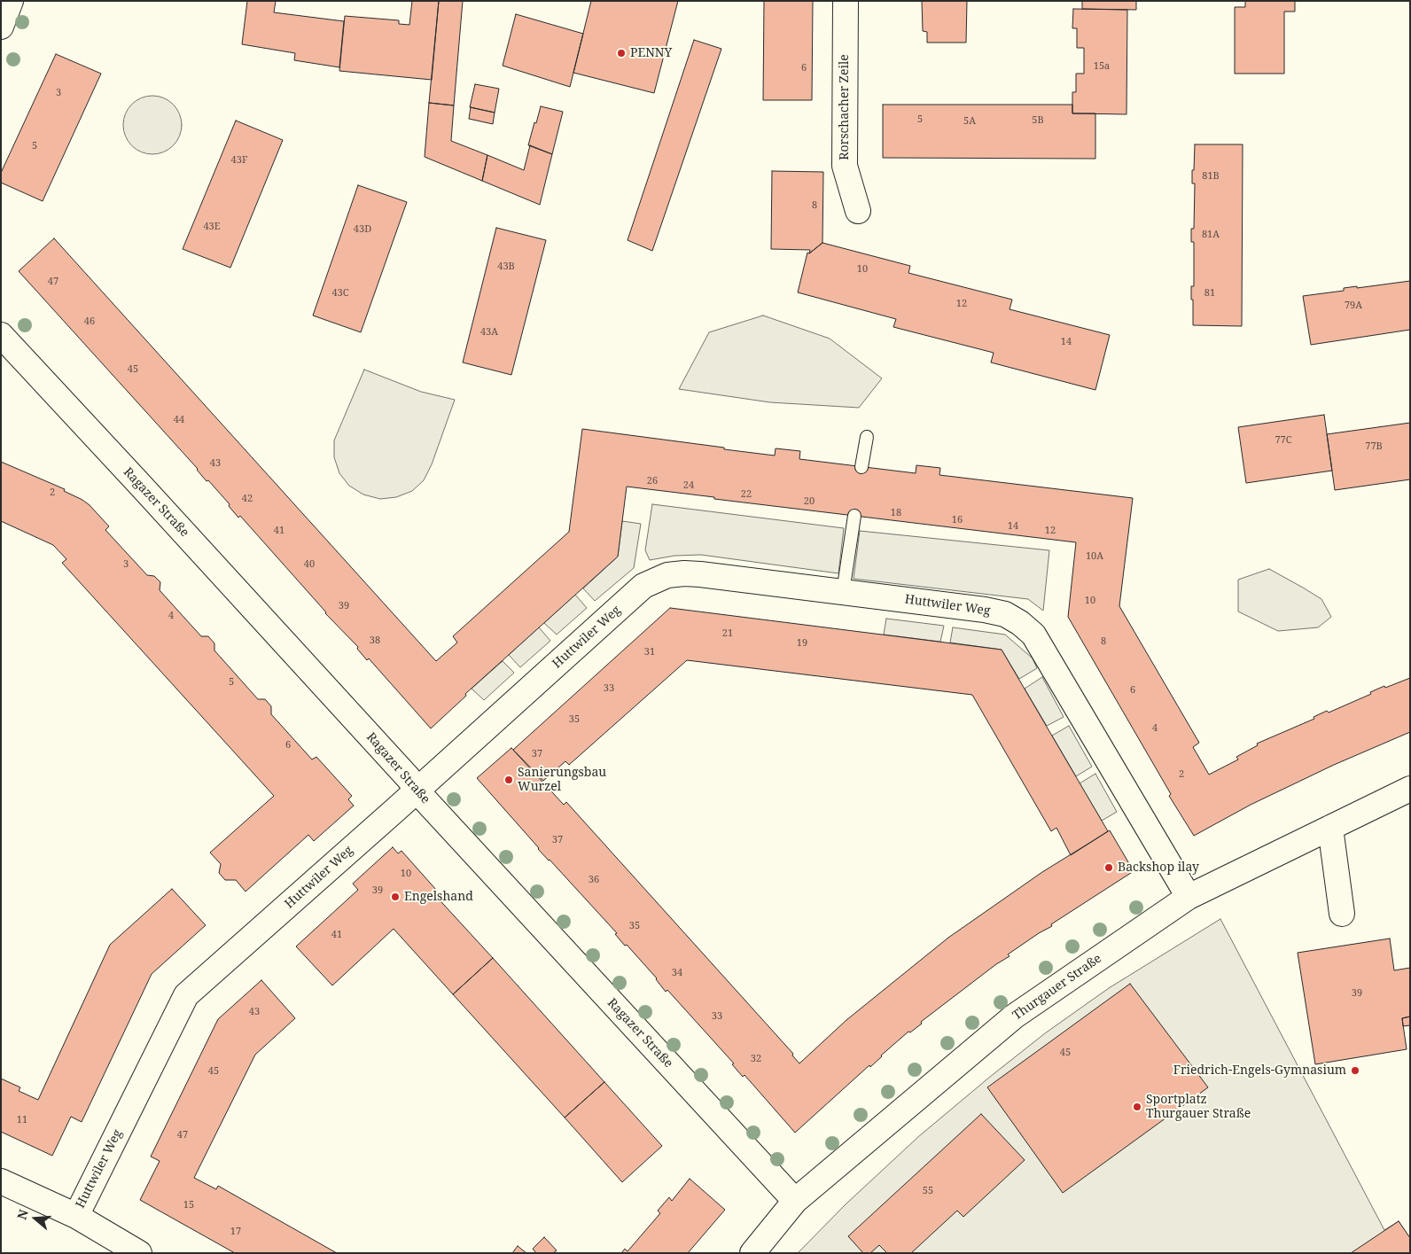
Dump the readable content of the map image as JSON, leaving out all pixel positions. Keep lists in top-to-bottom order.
{
  "streets": {
    "street": [
      "Rorschacher Zeile",
      "Ragazer Straße",
      "Huttwiler Weg",
      "Thurgauer Straße"
    ]
  },
  "crossings": [
    ["Ragazer Straße", "Huttwiler Weg"],
    ["Ragazer Straße", "Thurgauer Straße"],
    ["Huttwiler Weg", "Thurgauer Straße"]
  ],
  "places": [
    "PENNY",
    "Sanierungsbau Wurzel",
    "Backshop ilay",
    "Engelshand",
    "Friedrich-Engels-Gymnasium",
    "Sportplatz Thurgauer Straße"
  ],
  "house_numbers": [
    "15a",
    "6",
    "3",
    "5",
    "5B",
    "5A",
    "5",
    "43F",
    "81B",
    "8",
    "43E",
    "43D",
    "81A",
    "43B",
    "10",
    "47",
    "43C",
    "81",
    "12",
    "79A",
    "46",
    "43A",
    "14",
    "45",
    "44",
    "77C",
    "77B",
    "43",
    "26",
    "24",
    "2",
    "22",
    "42",
    "20",
    "18",
    "16",
    "14",
    "41",
    "12",
    "10A",
    "3",
    "40",
    "10",
    "39",
    "4",
    "21",
    "38",
    "8",
    "19",
    "31",
    "5",
    "33",
    "6",
    "35",
    "4",
    "6",
    "37",
    "2",
    "37",
    "10",
    "36",
    "39",
    "35",
    "41",
    "34",
    "39",
    "43",
    "33",
    "45",
    "32",
    "45",
    "11",
    "47",
    "55",
    "15",
    "17"
  ],
  "north": "left"
}
